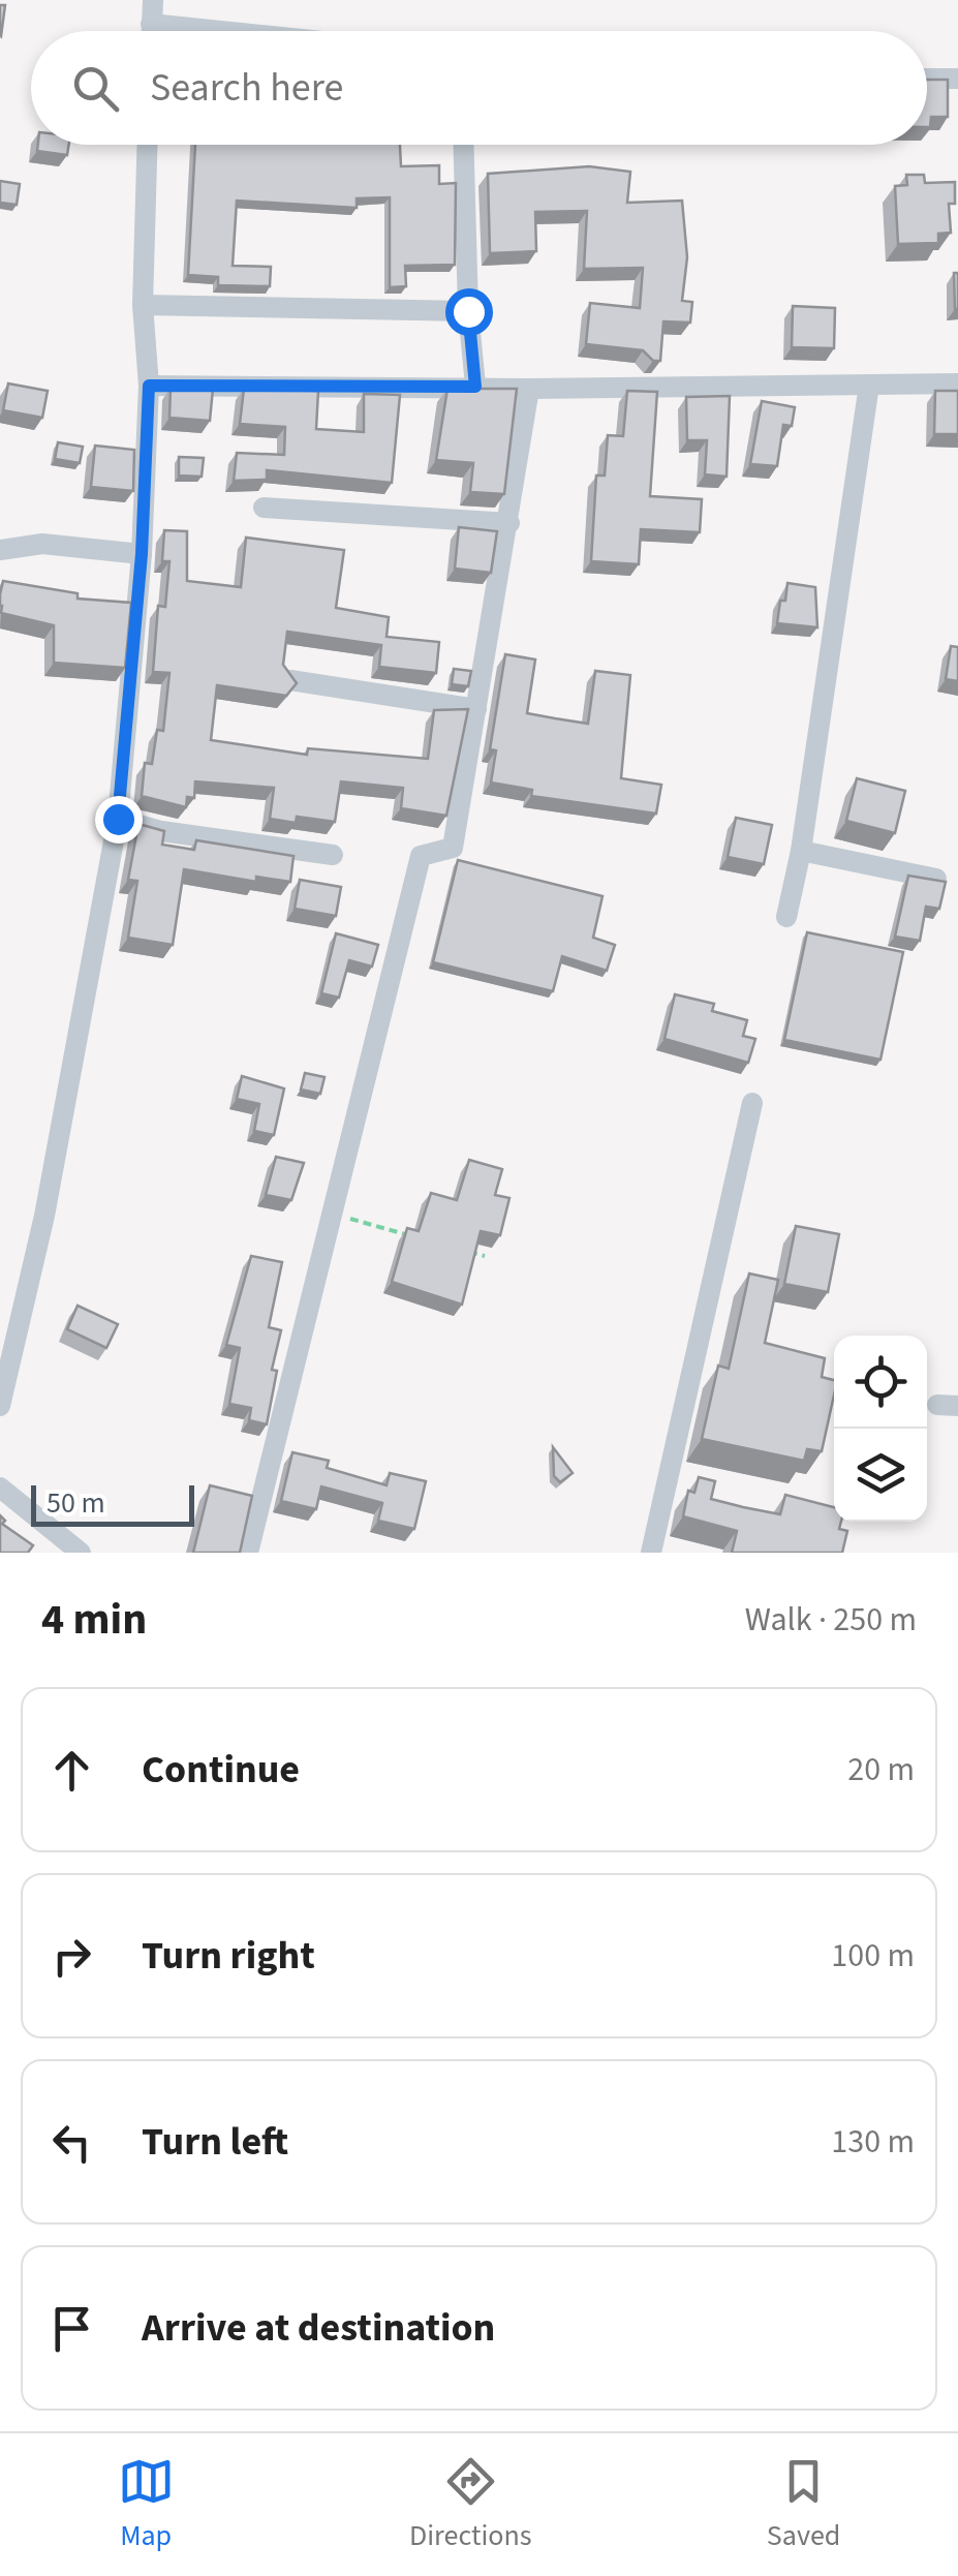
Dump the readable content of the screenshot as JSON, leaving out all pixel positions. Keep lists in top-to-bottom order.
{
  "scale_bar": "50 m",
  "page": {
    "search": "Search here",
    "scale": "50 m",
    "heading": ["4 min", "Walk · 250 m"],
    "list": [
      ["Continue", "20 m"],
      ["Turn right", "100 m"],
      ["Turn left", "130 m"],
      "Arrive at destination"
    ],
    "nav": ["Map", "Directions", "Saved"]
  }
}
